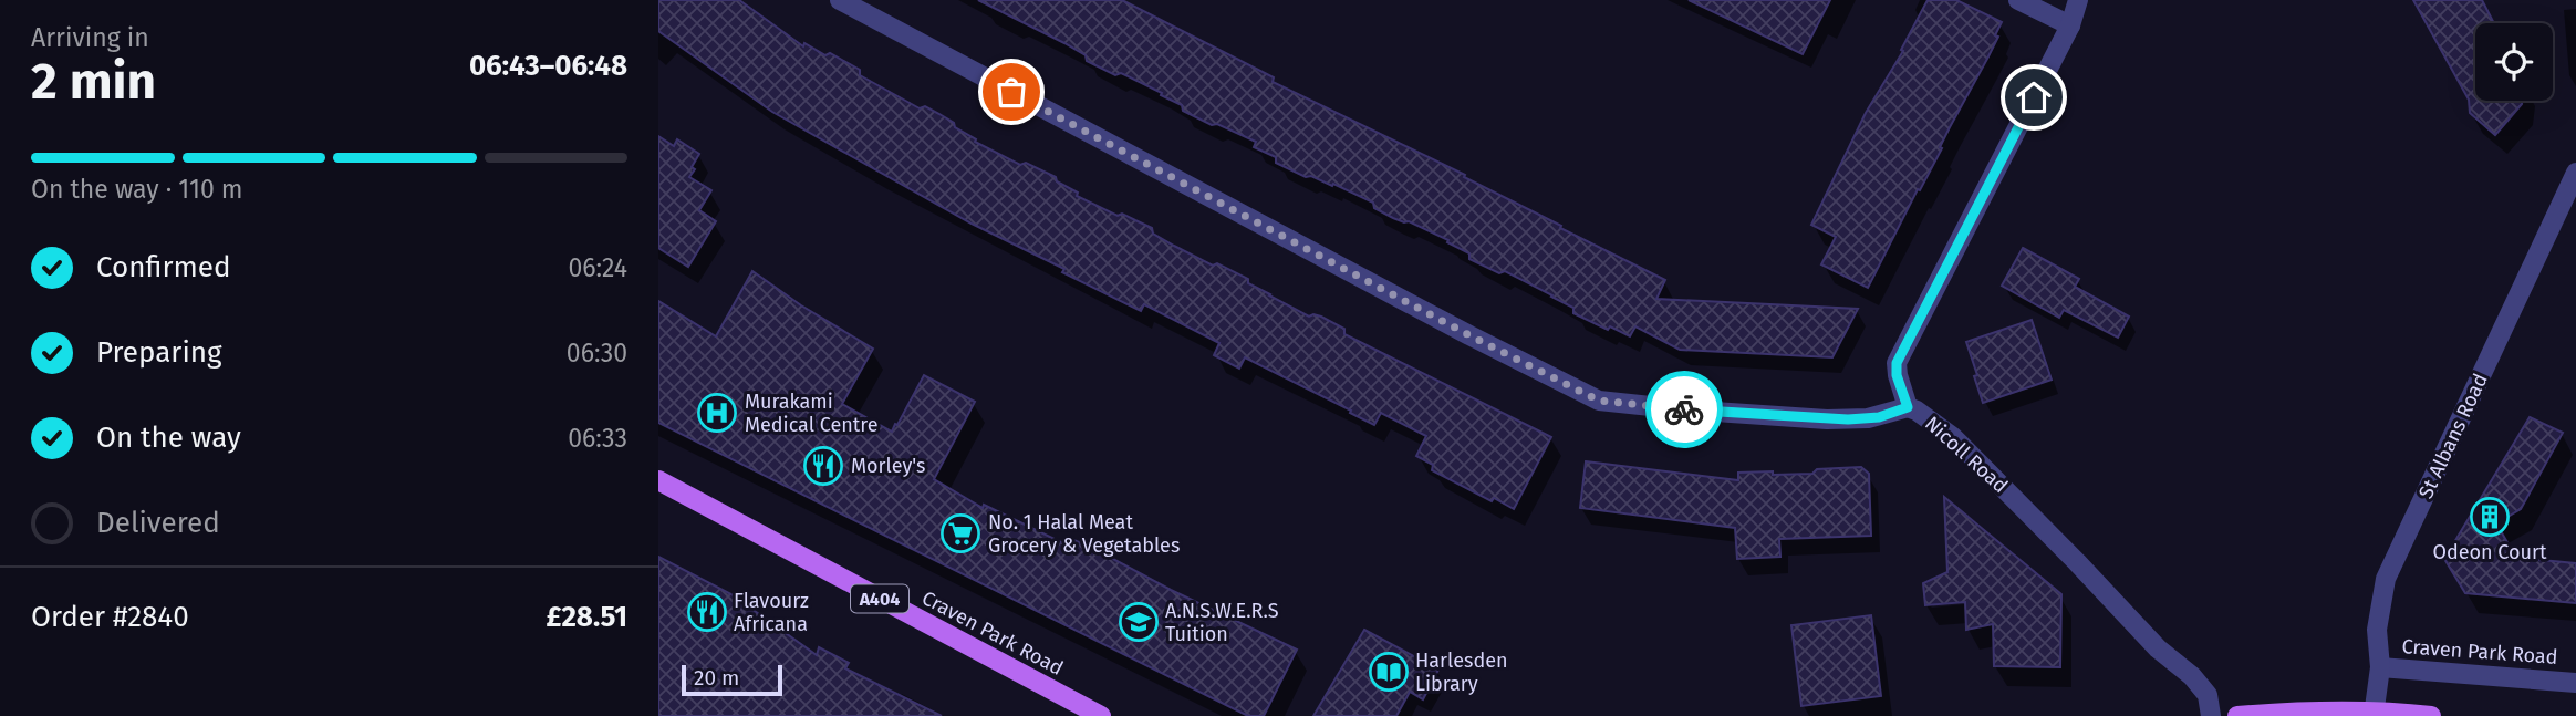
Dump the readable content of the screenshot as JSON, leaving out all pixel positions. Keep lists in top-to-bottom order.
{
  "streets": {
    "main road": ["A404", "Craven Park Road"],
    "street": ["St Albans Road", "Nicoll Road"]
  },
  "crossings": [
    ["St Albans Road", "Craven Park Road"]
  ],
  "places": {
    "hospital": ["Murakami Medical Centre"],
    "restaurant": ["Morley's", "Flavourz Africana"],
    "building": ["Odeon Court"],
    "supermarket": ["No. 1 Halal Meat Grocery & Vegetables"],
    "school or university": ["A.N.S.W.E.R.S Tuition"],
    "library": ["Harlesden Library"]
  },
  "scale_bar": "20 m",
  "page": {
    "heading": ["2 min", "Arriving in", "06:43–06:48"],
    "panel": ["Order #2840", "£28.51"],
    "bar": "On the way · 110 m",
    "list": [
      ["Confirmed", "06:24"],
      ["Preparing", "06:30"],
      ["On the way", "06:33"],
      "Delivered"
    ],
    "scale": "20 m"
  }
}
